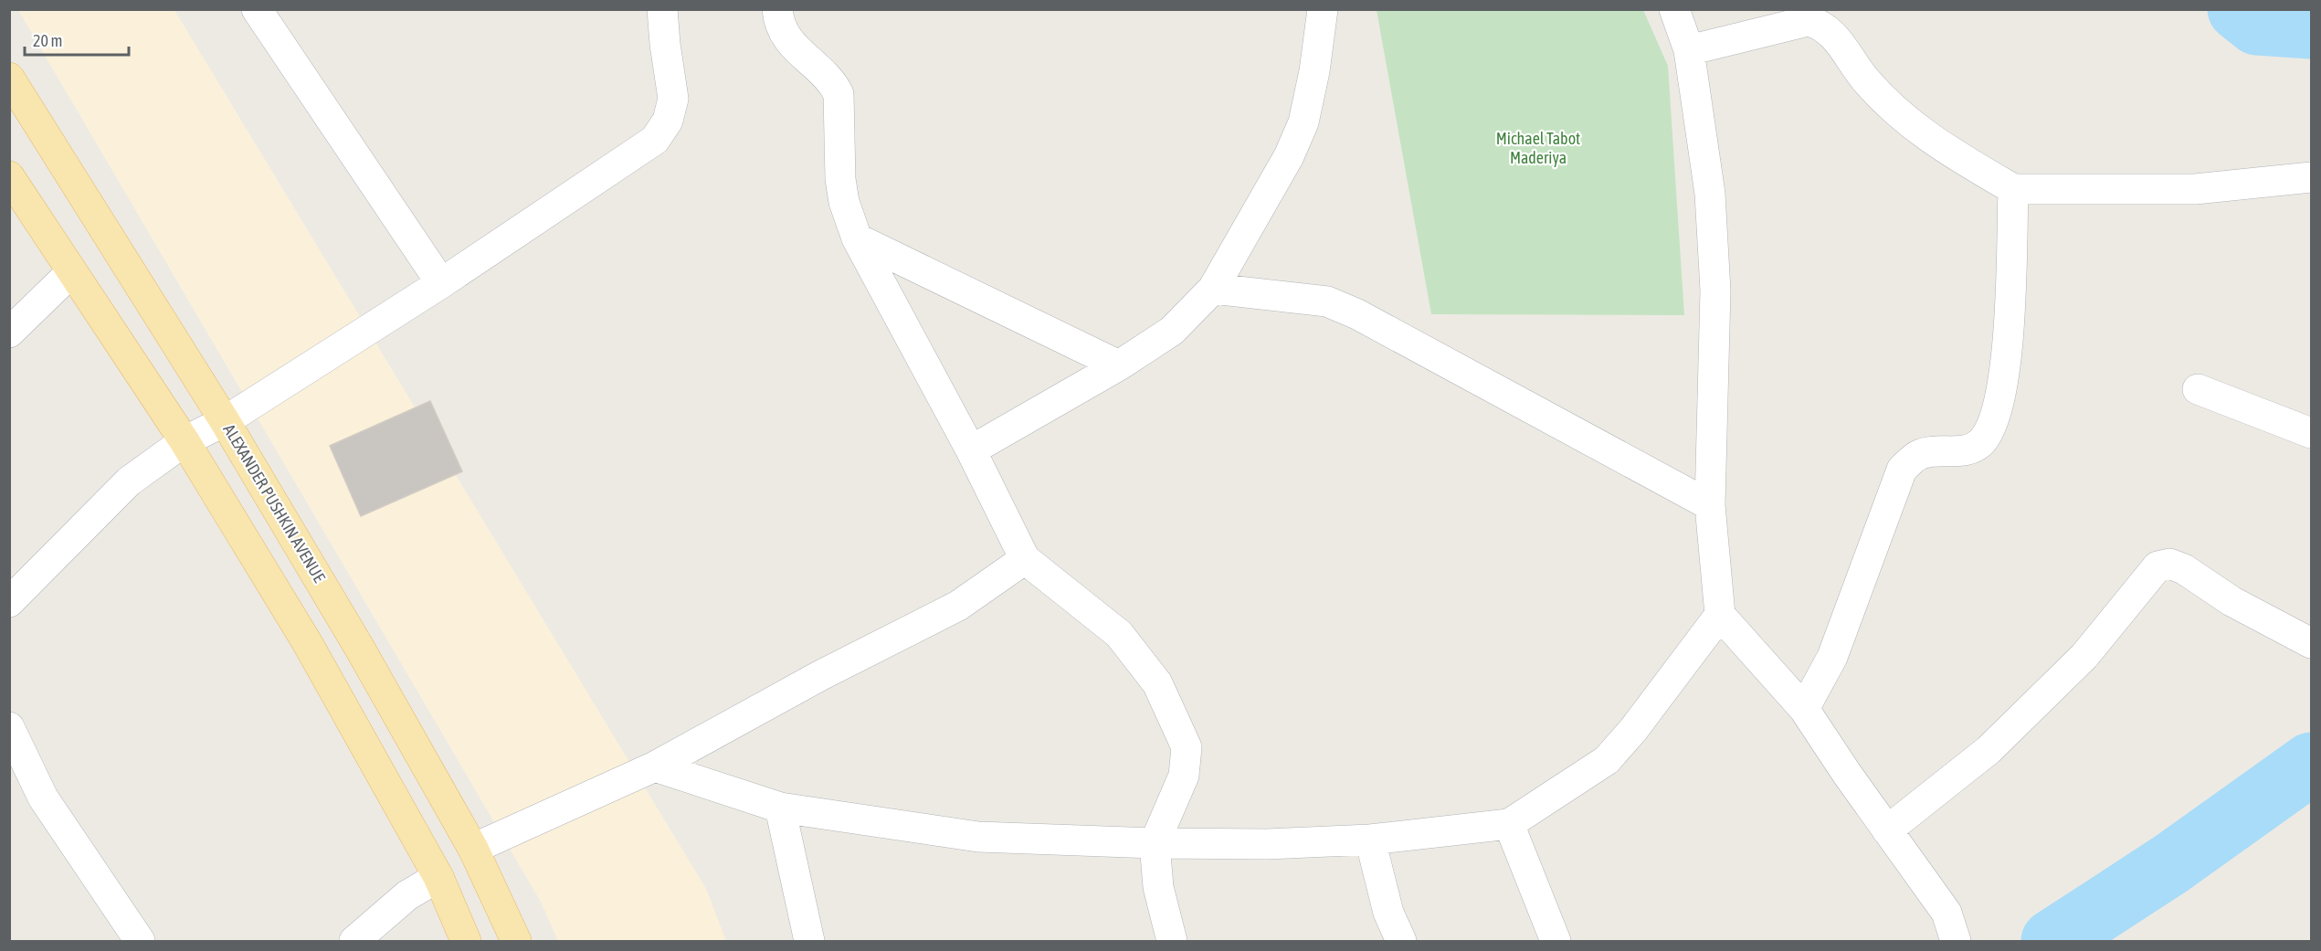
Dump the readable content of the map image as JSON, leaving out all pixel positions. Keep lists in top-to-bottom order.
{
  "streets": {
    "main road": ["ALEXANDER PUSHKIN AVENUE"]
  },
  "parks": ["Michael Tabot Maderiya"],
  "scale_bar": "20 m"
}
